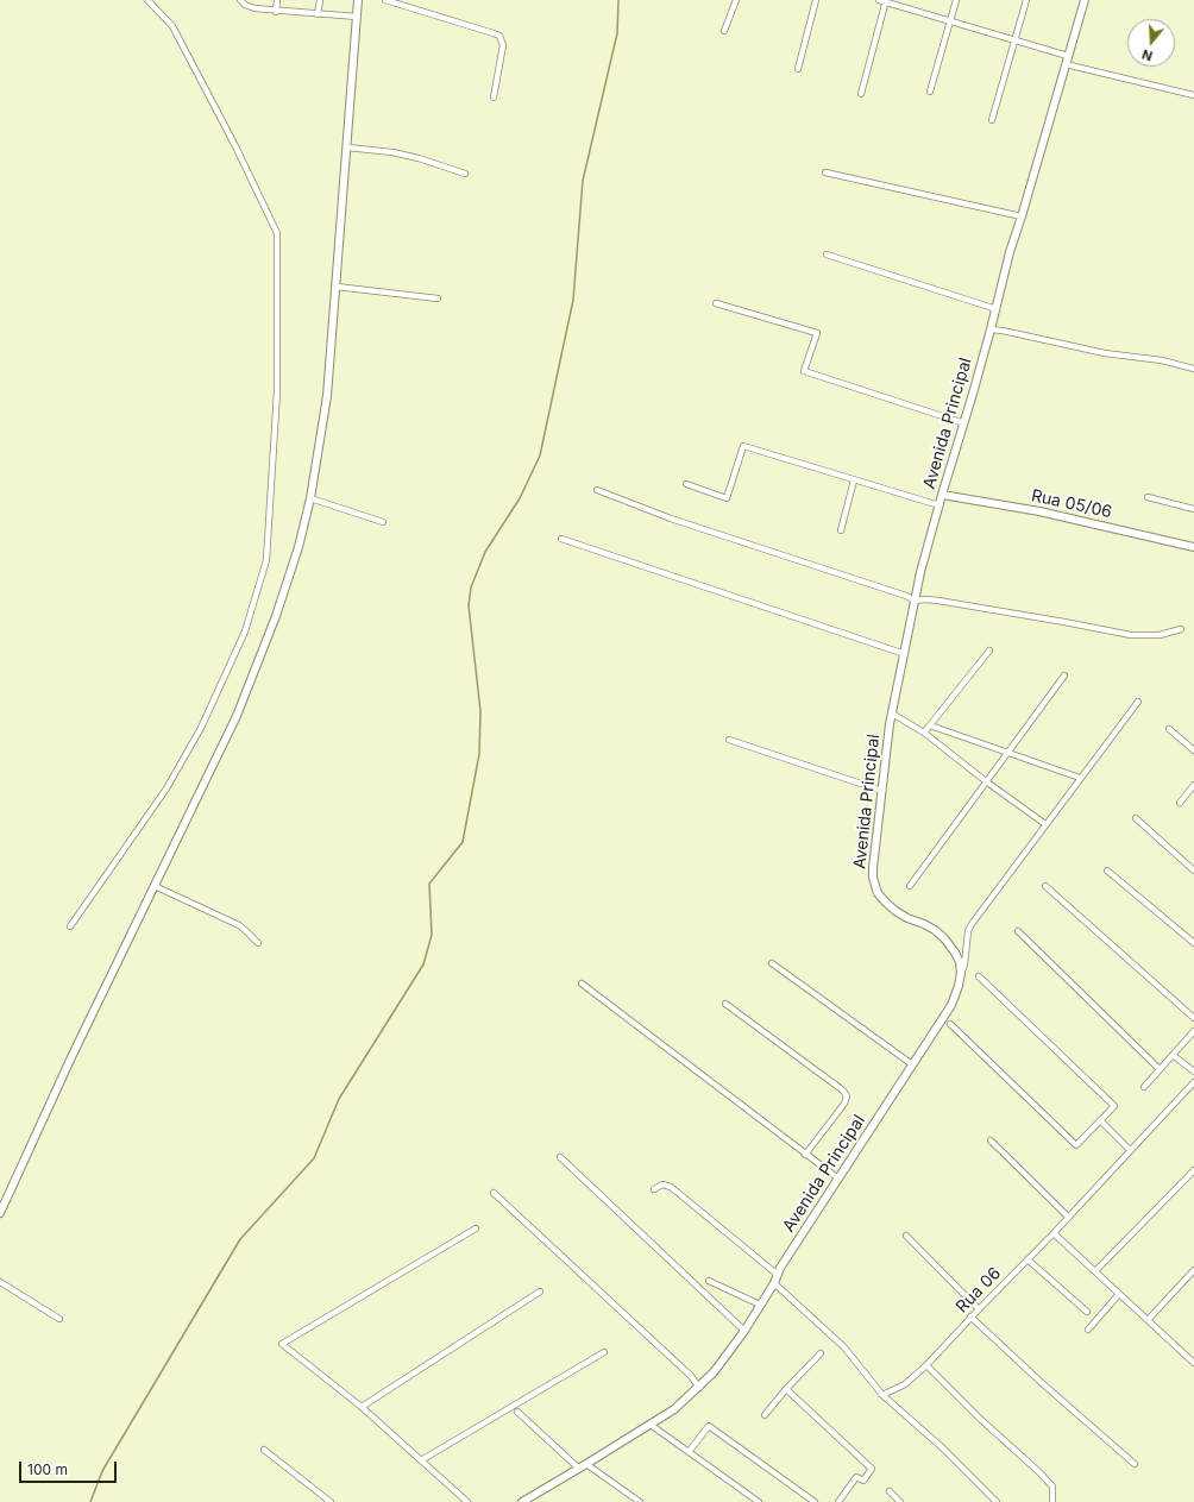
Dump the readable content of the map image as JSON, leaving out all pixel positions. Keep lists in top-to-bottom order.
{
  "streets": {
    "street": ["Avenida Principal", "Rua 05/06", "Rua 06"]
  },
  "crossings": [
    ["Avenida Principal", "Rua 05/06"]
  ],
  "scale_bar": "100 m",
  "north": "bottom"
}
